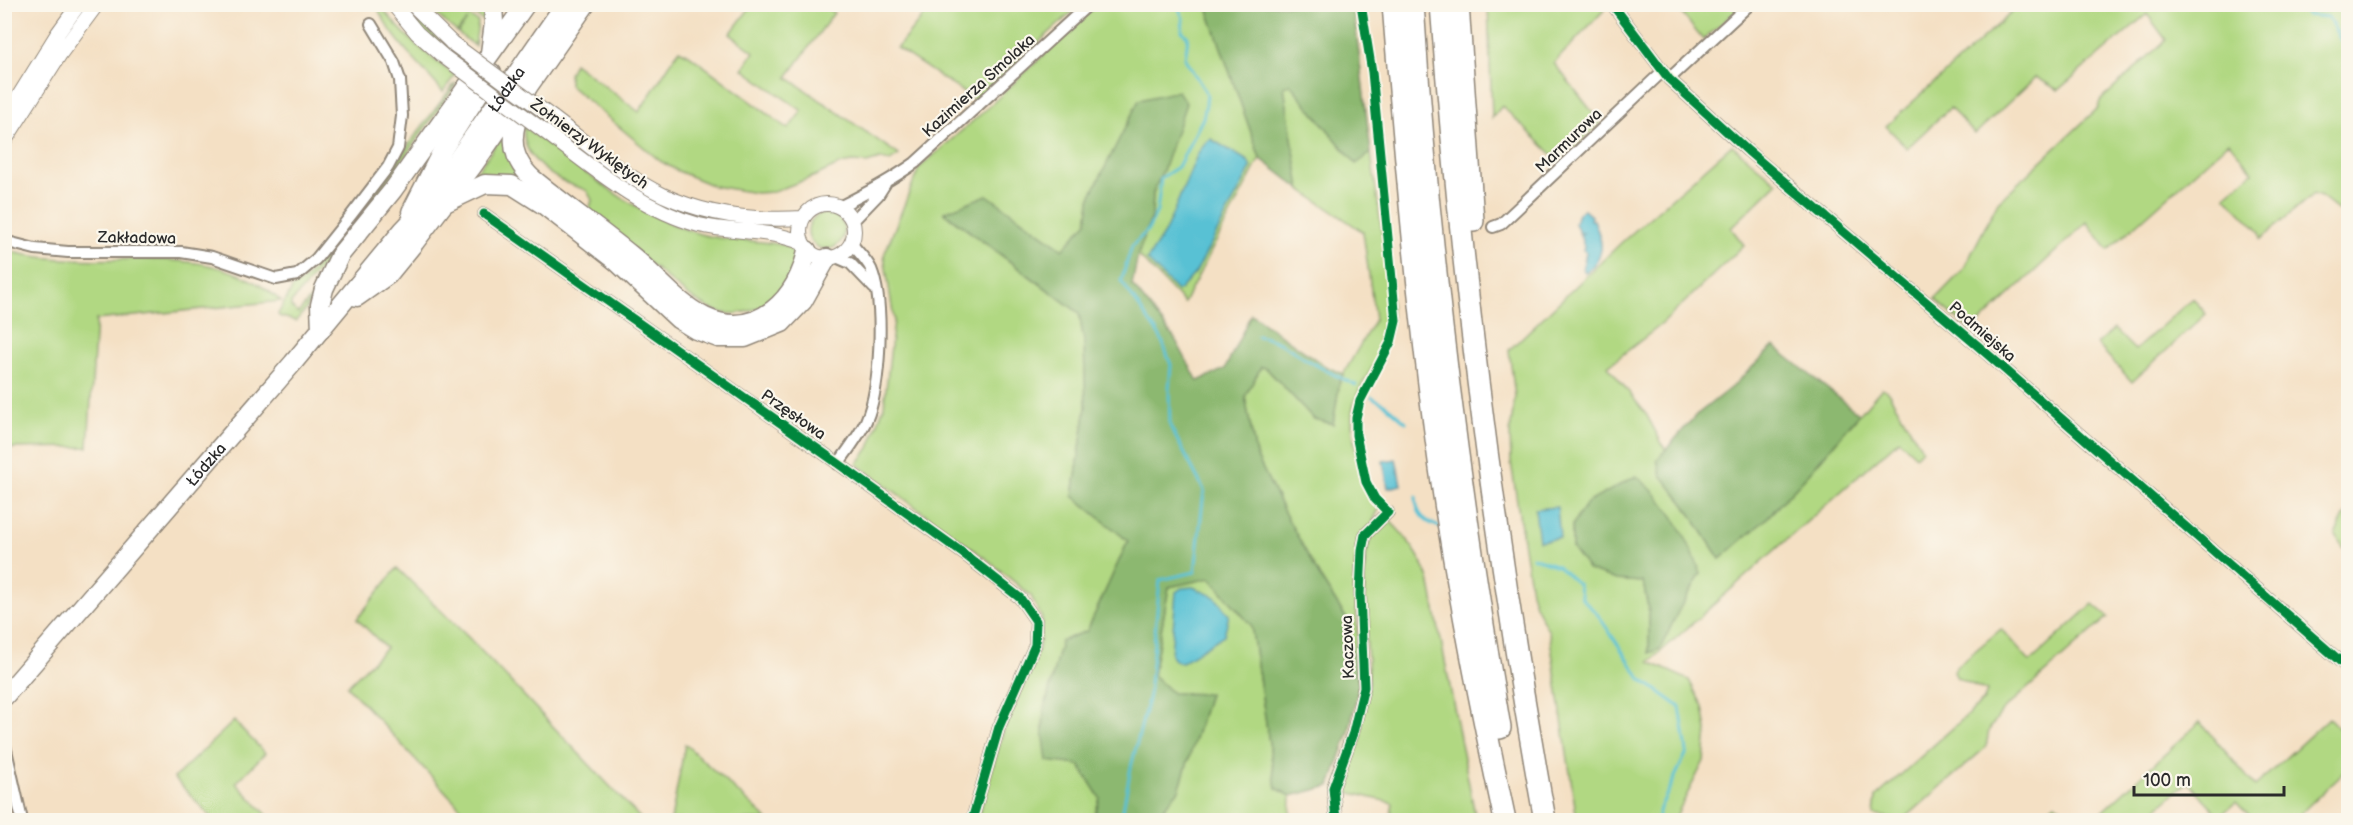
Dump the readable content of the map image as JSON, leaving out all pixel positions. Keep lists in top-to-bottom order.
{
  "streets": {
    "main road": ["Łódzka"],
    "street": [
      "Kazimierza Smolaka",
      "Marmurowa",
      "Żołnierzy Wyklętych",
      "Zakładowa",
      "Podmiejska",
      "Przęsłowa",
      "Kaczowa"
    ]
  },
  "crossings": [
    ["Kazimierza Smolaka", "Żołnierzy Wyklętych"],
    ["Marmurowa", "Podmiejska"]
  ],
  "scale_bar": "100 m"
}
